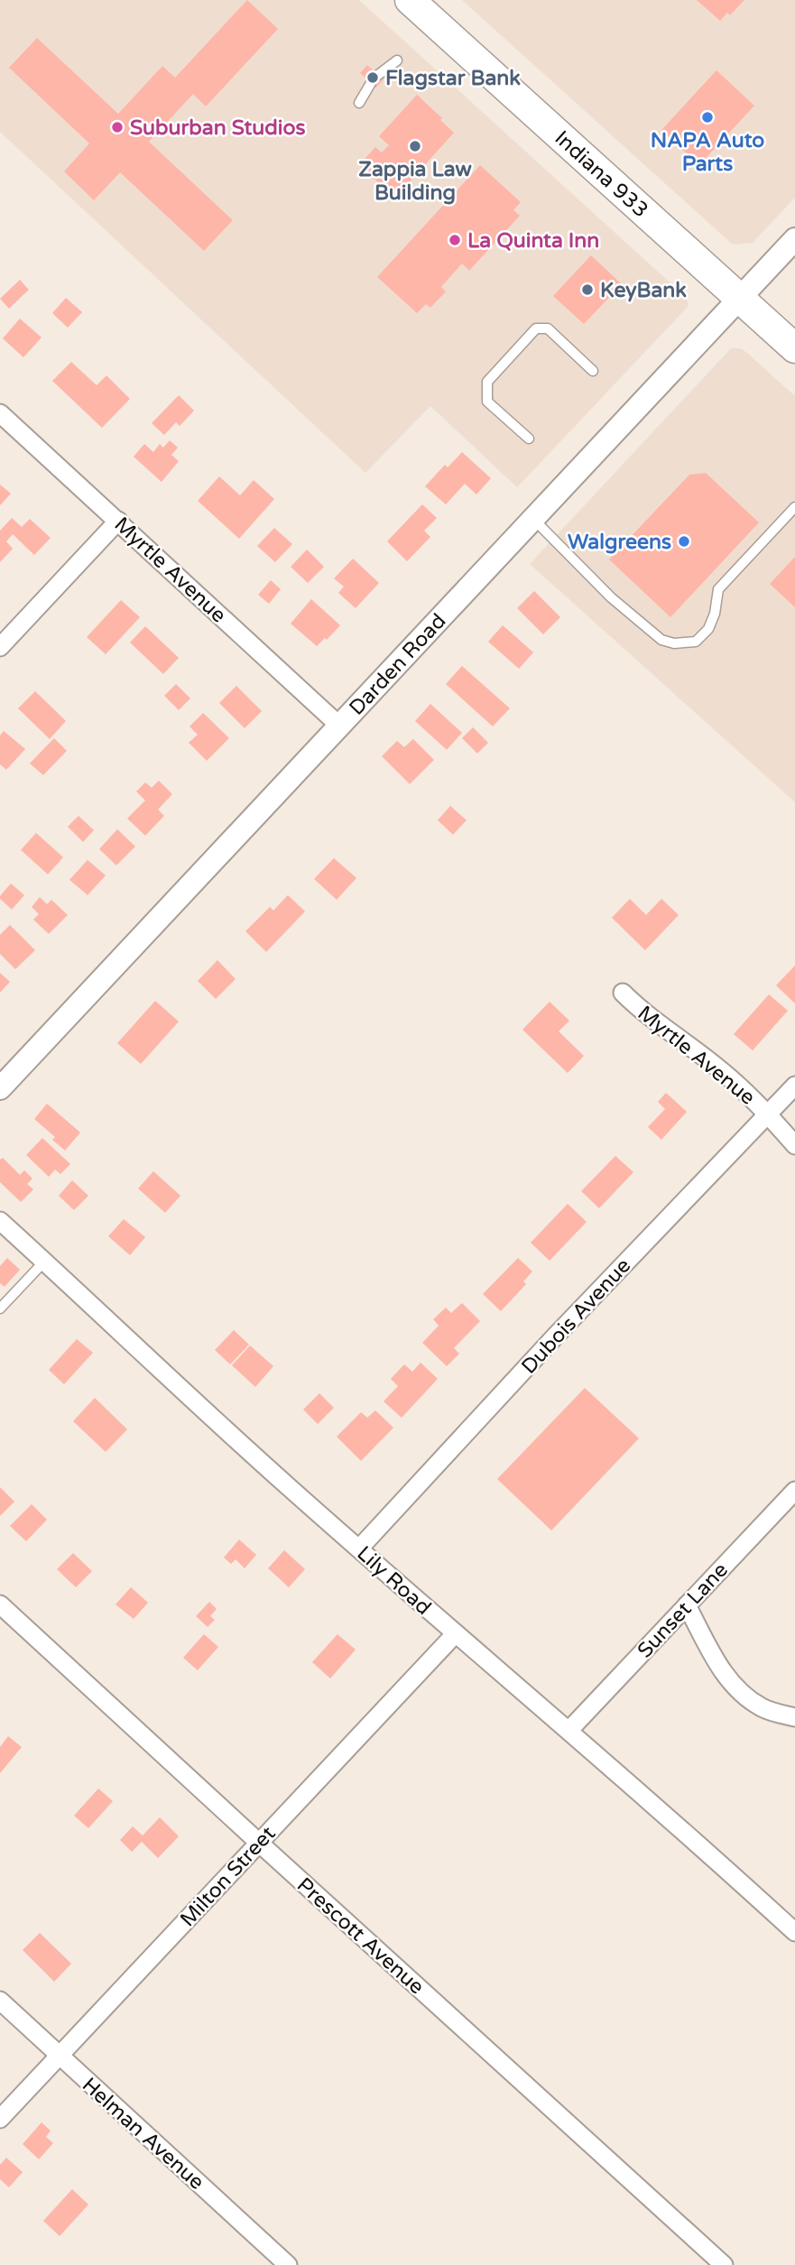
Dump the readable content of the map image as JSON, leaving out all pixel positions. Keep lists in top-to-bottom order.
{
  "streets": {
    "main road": ["Indiana 933"],
    "street": [
      "Myrtle Avenue",
      "Darden Road",
      "Dubois Avenue",
      "Lily Road",
      "Sunset Lane",
      "Milton Street",
      "Prescott Avenue",
      "Helman Avenue"
    ]
  },
  "crossings": [
    ["Indiana 933", "Darden Road"],
    ["Myrtle Avenue", "Darden Road"],
    ["Myrtle Avenue", "Dubois Avenue"],
    ["Dubois Avenue", "Lily Road"],
    ["Lily Road", "Sunset Lane"],
    ["Lily Road", "Milton Street"],
    ["Milton Street", "Prescott Avenue"],
    ["Milton Street", "Helman Avenue"]
  ],
  "places": [
    "Flagstar Bank",
    "NAPA Auto Parts",
    "Suburban Studios",
    "Zappia Law Building",
    "La Quinta Inn",
    "KeyBank",
    "Walgreens"
  ]
}
